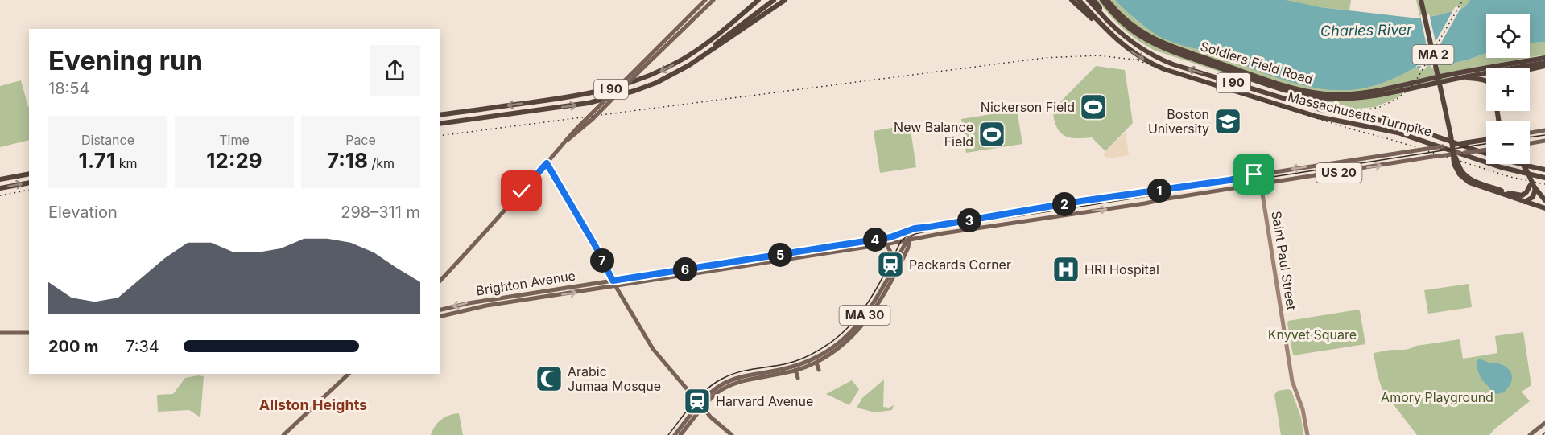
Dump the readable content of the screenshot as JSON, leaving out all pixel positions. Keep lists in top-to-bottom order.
{
  "streets": {
    "highway": [
      "MA 2",
      "Soldiers Field Road",
      "I 90",
      "Massachusetts Turnpike",
      "US 20"
    ],
    "main road": ["Saint Paul Street", "Brighton Avenue", "MA 30"]
  },
  "crossings": [
    ["MA 2", "US 20"],
    ["US 20", "Saint Paul Street"],
    ["US 20", "Brighton Avenue"],
    ["US 20", "MA 30"],
    ["Brighton Avenue", "MA 30"]
  ],
  "districts": ["Allston Heights"],
  "water": ["Charles River"],
  "parks": ["Knyvet Square", "Amory Playground"],
  "places": {
    "sports": ["Nickerson Field", "New Balance Field"],
    "school or university": ["Boston University"],
    "station": ["Packards Corner", "Harvard Avenue"],
    "hospital": ["HRI Hospital"],
    "mosque": ["Arabic Jumaa Mosque"]
  },
  "page": {
    "map_buttons": ["+", "−"],
    "heading": ["Evening run", "18:54"],
    "stats": [
      ["Distance", "1.71 km"],
      ["Time", "12:29"],
      ["Pace", "7:18 /km"]
    ],
    "pins": [
      "1",
      "2",
      "3",
      "4",
      "5",
      "7",
      "6"
    ],
    "chart": ["Elevation", "298–311 m"],
    "list": [
      {
        "name": "200 m",
        "note": "7:34"
      }
    ]
  }
}
